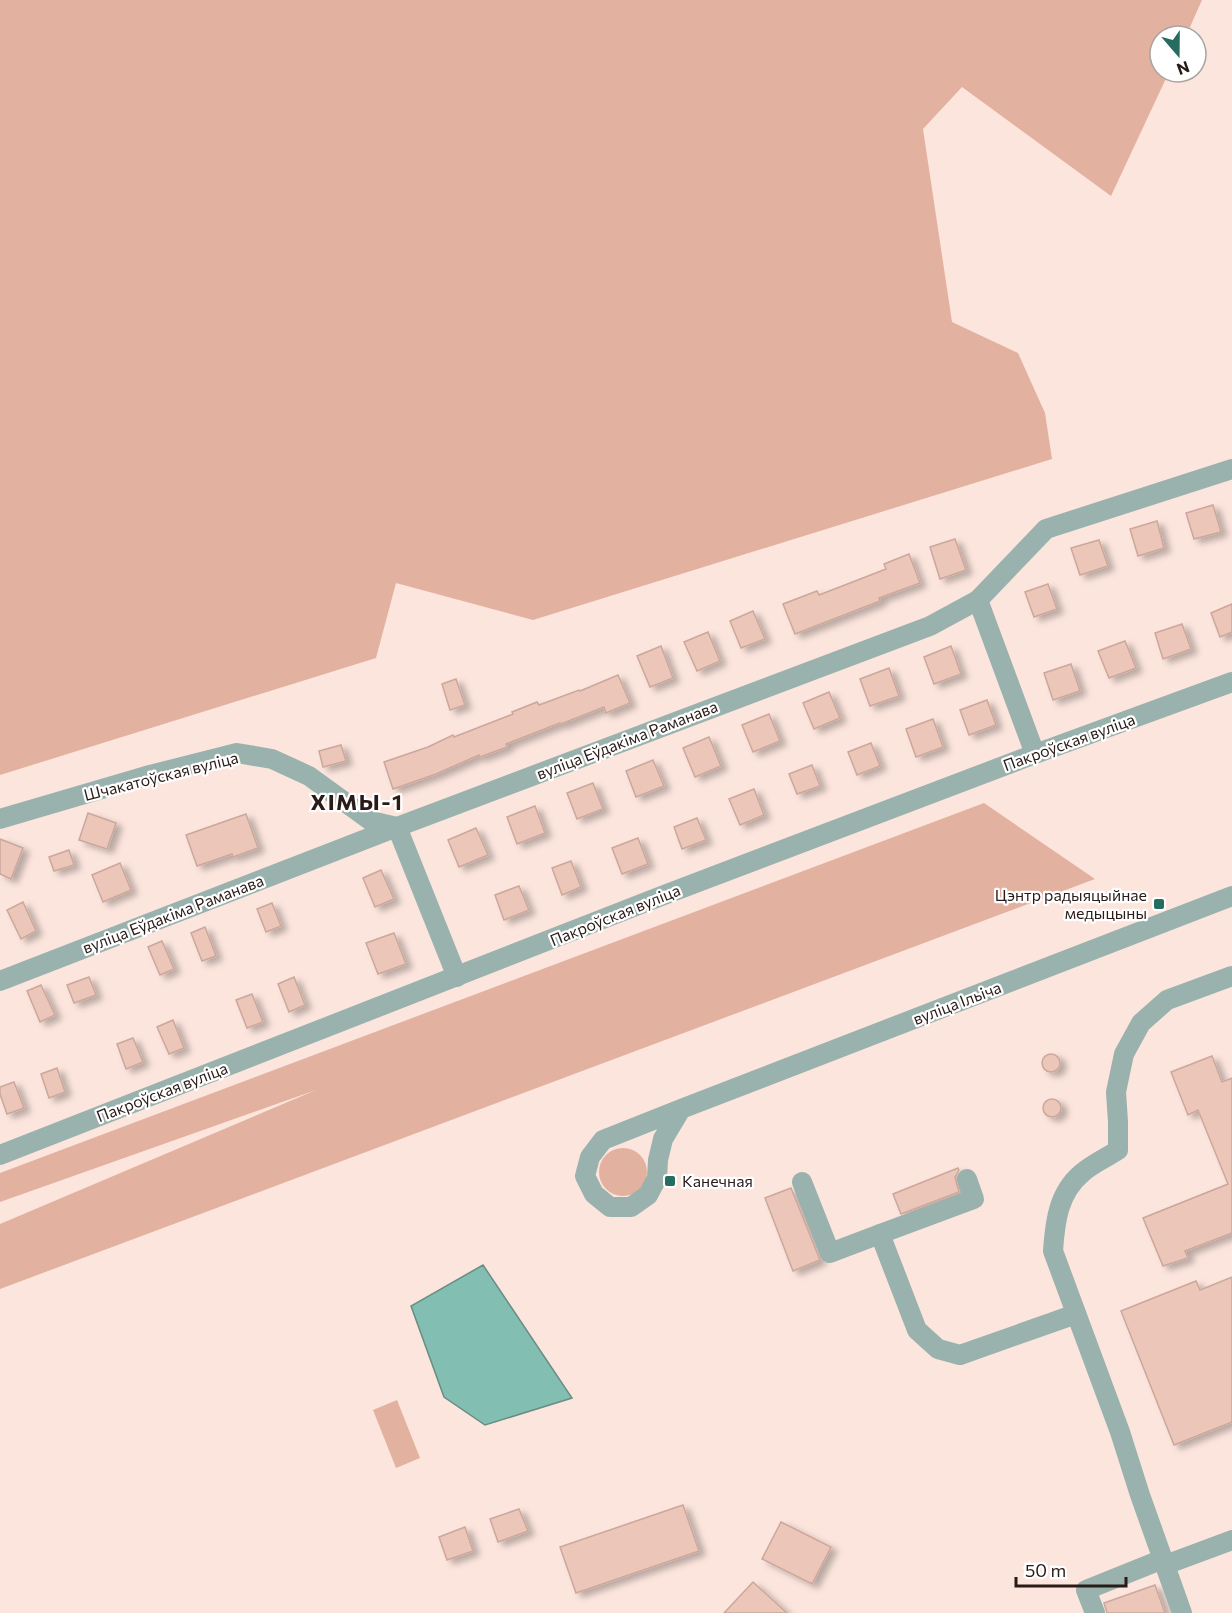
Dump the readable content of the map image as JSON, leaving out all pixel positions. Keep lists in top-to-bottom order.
{
  "streets": {
    "street": [
      "вуліца Еўдакіма Раманава",
      "Пакроўская вуліца",
      "Шчакатоўская вуліца",
      "вуліца Ільіча"
    ]
  },
  "crossings": [
    ["вуліца Еўдакіма Раманава", "Шчакатоўская вуліца"]
  ],
  "districts": ["ХІМЫ-1"],
  "places": {
    "transit": ["Цэнтр радыяцыйнае медыцыны", "Канечная"]
  },
  "scale_bar": "50 m",
  "north": "bottom"
}
